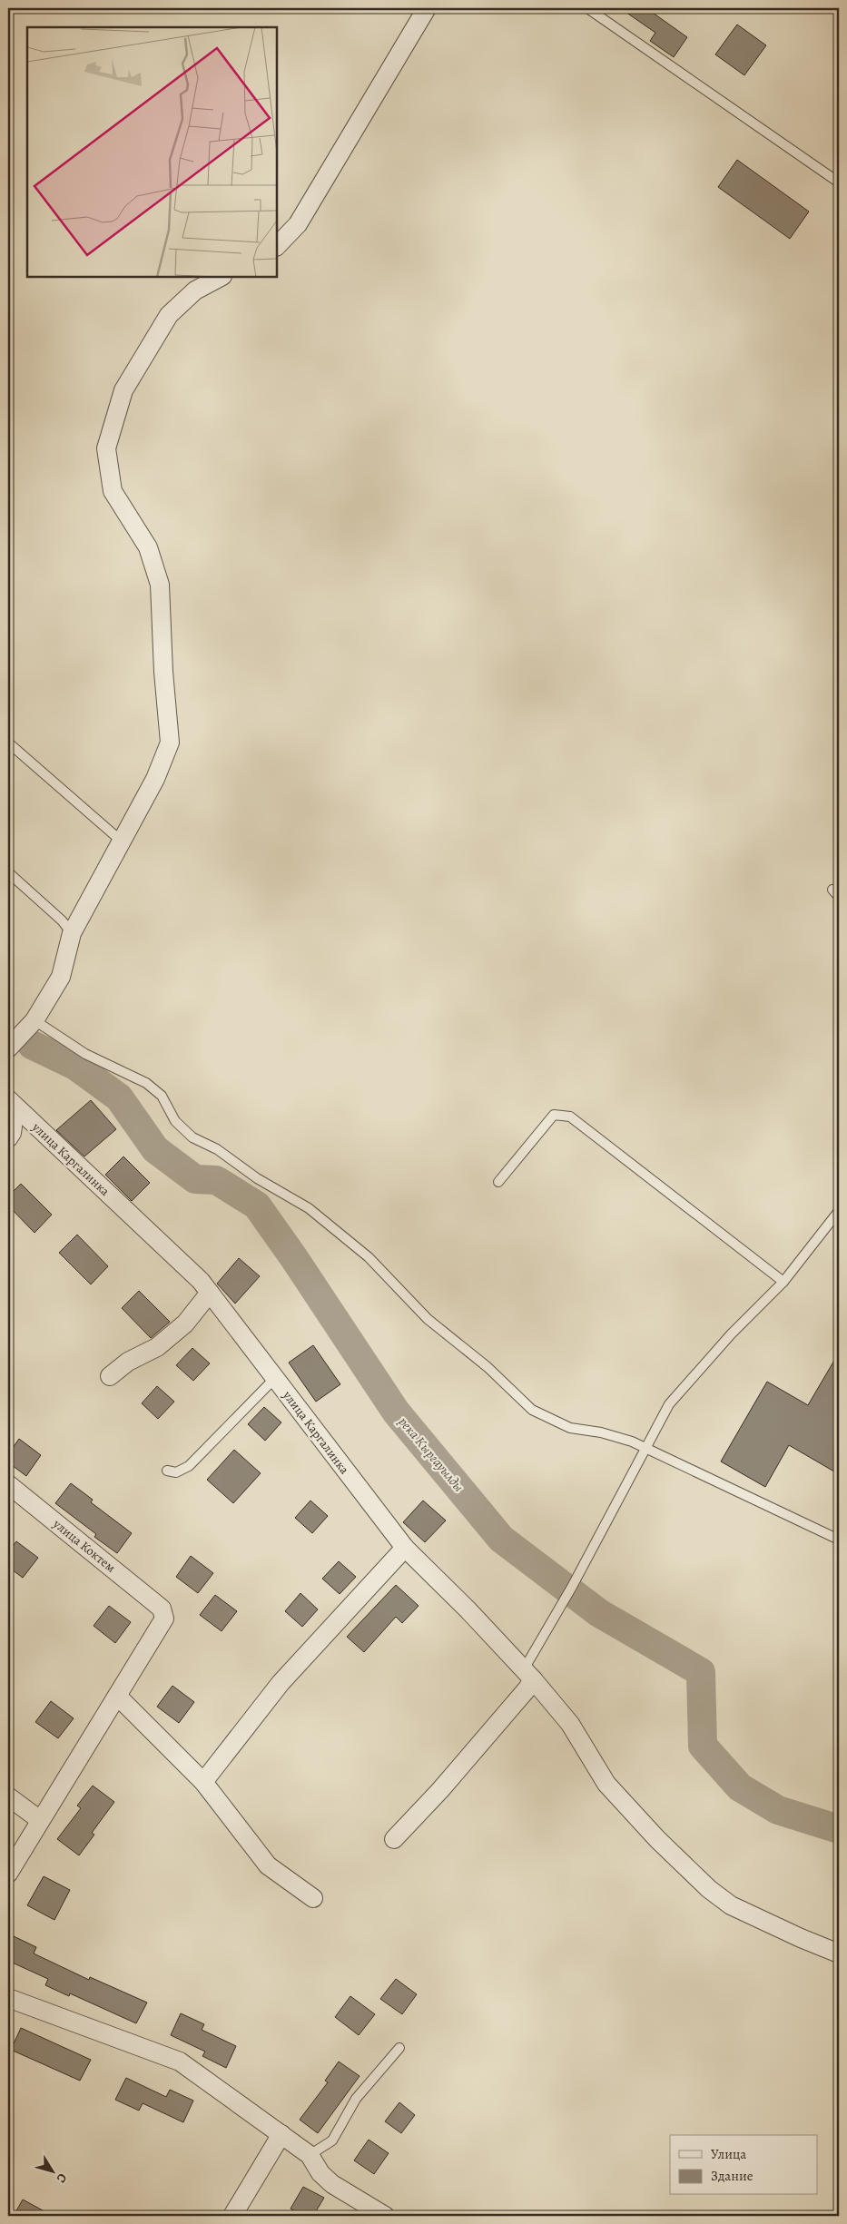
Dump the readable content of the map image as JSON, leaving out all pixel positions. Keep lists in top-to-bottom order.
{
  "streets": {
    "street": ["улица Каргалинка", "улица Коктем"]
  },
  "water": ["река Кыргауылды"],
  "legend": ["Улица", "Здание"],
  "north": "bottom right"
}
